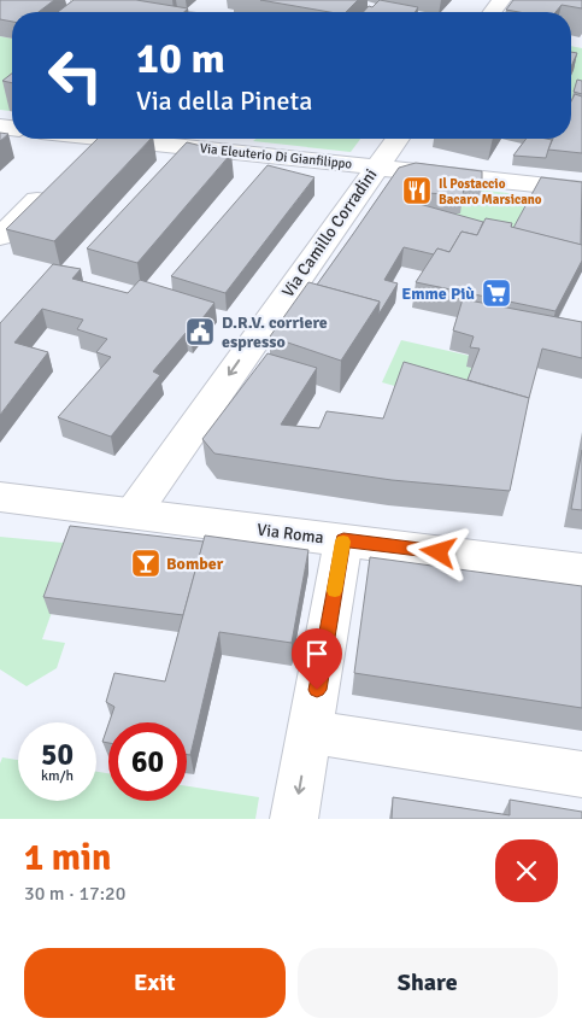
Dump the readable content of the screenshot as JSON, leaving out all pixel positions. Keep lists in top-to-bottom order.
{
  "streets": {
    "street": ["Via Eleuterio Di Gianfilippo", "Via Camillo Corradini", "Via Roma"]
  },
  "crossings": [
    ["Via Eleuterio Di Gianfilippo", "Via Camillo Corradini"],
    ["Via Camillo Corradini", "Via Roma"]
  ],
  "places": {
    "restaurant": ["Il Postaccio Bacaro Marsicano"],
    "supermarket": ["Emme Più"],
    "public building": ["D.R.V. corriere espresso"],
    "bar": ["Bomber"]
  },
  "page": {
    "turn": ["10 m", "Via della Pineta"],
    "speed": "50 km/h",
    "limit": "60",
    "heading": ["1 min", "30 m · 17:20"],
    "buttons": ["Exit", "Share"]
  }
}
